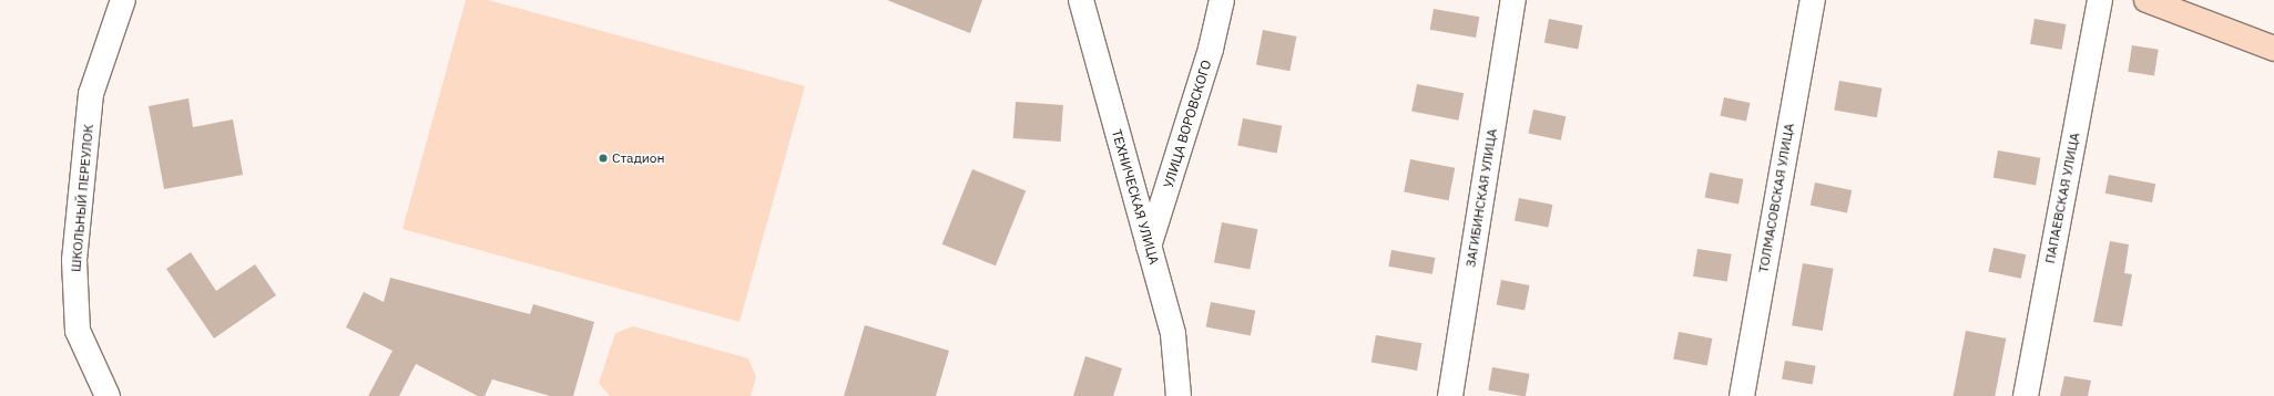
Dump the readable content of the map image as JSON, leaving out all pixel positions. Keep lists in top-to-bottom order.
{
  "streets": {
    "street": [
      "УЛИЦА ВОРОВСКОГО",
      "ТЕХНИЧЕСКАЯ УЛИЦА",
      "ШКОЛЬНЫЙ ПЕРЕУЛОК",
      "ЗАГИБИНСКАЯ УЛИЦА",
      "ТОЛМАСОВСКАЯ УЛИЦА",
      "ПАПАЕВСКАЯ УЛИЦА"
    ]
  },
  "crossings": [
    ["УЛИЦА ВОРОВСКОГО", "ТЕХНИЧЕСКАЯ УЛИЦА"]
  ],
  "places": ["Стадион"]
}
